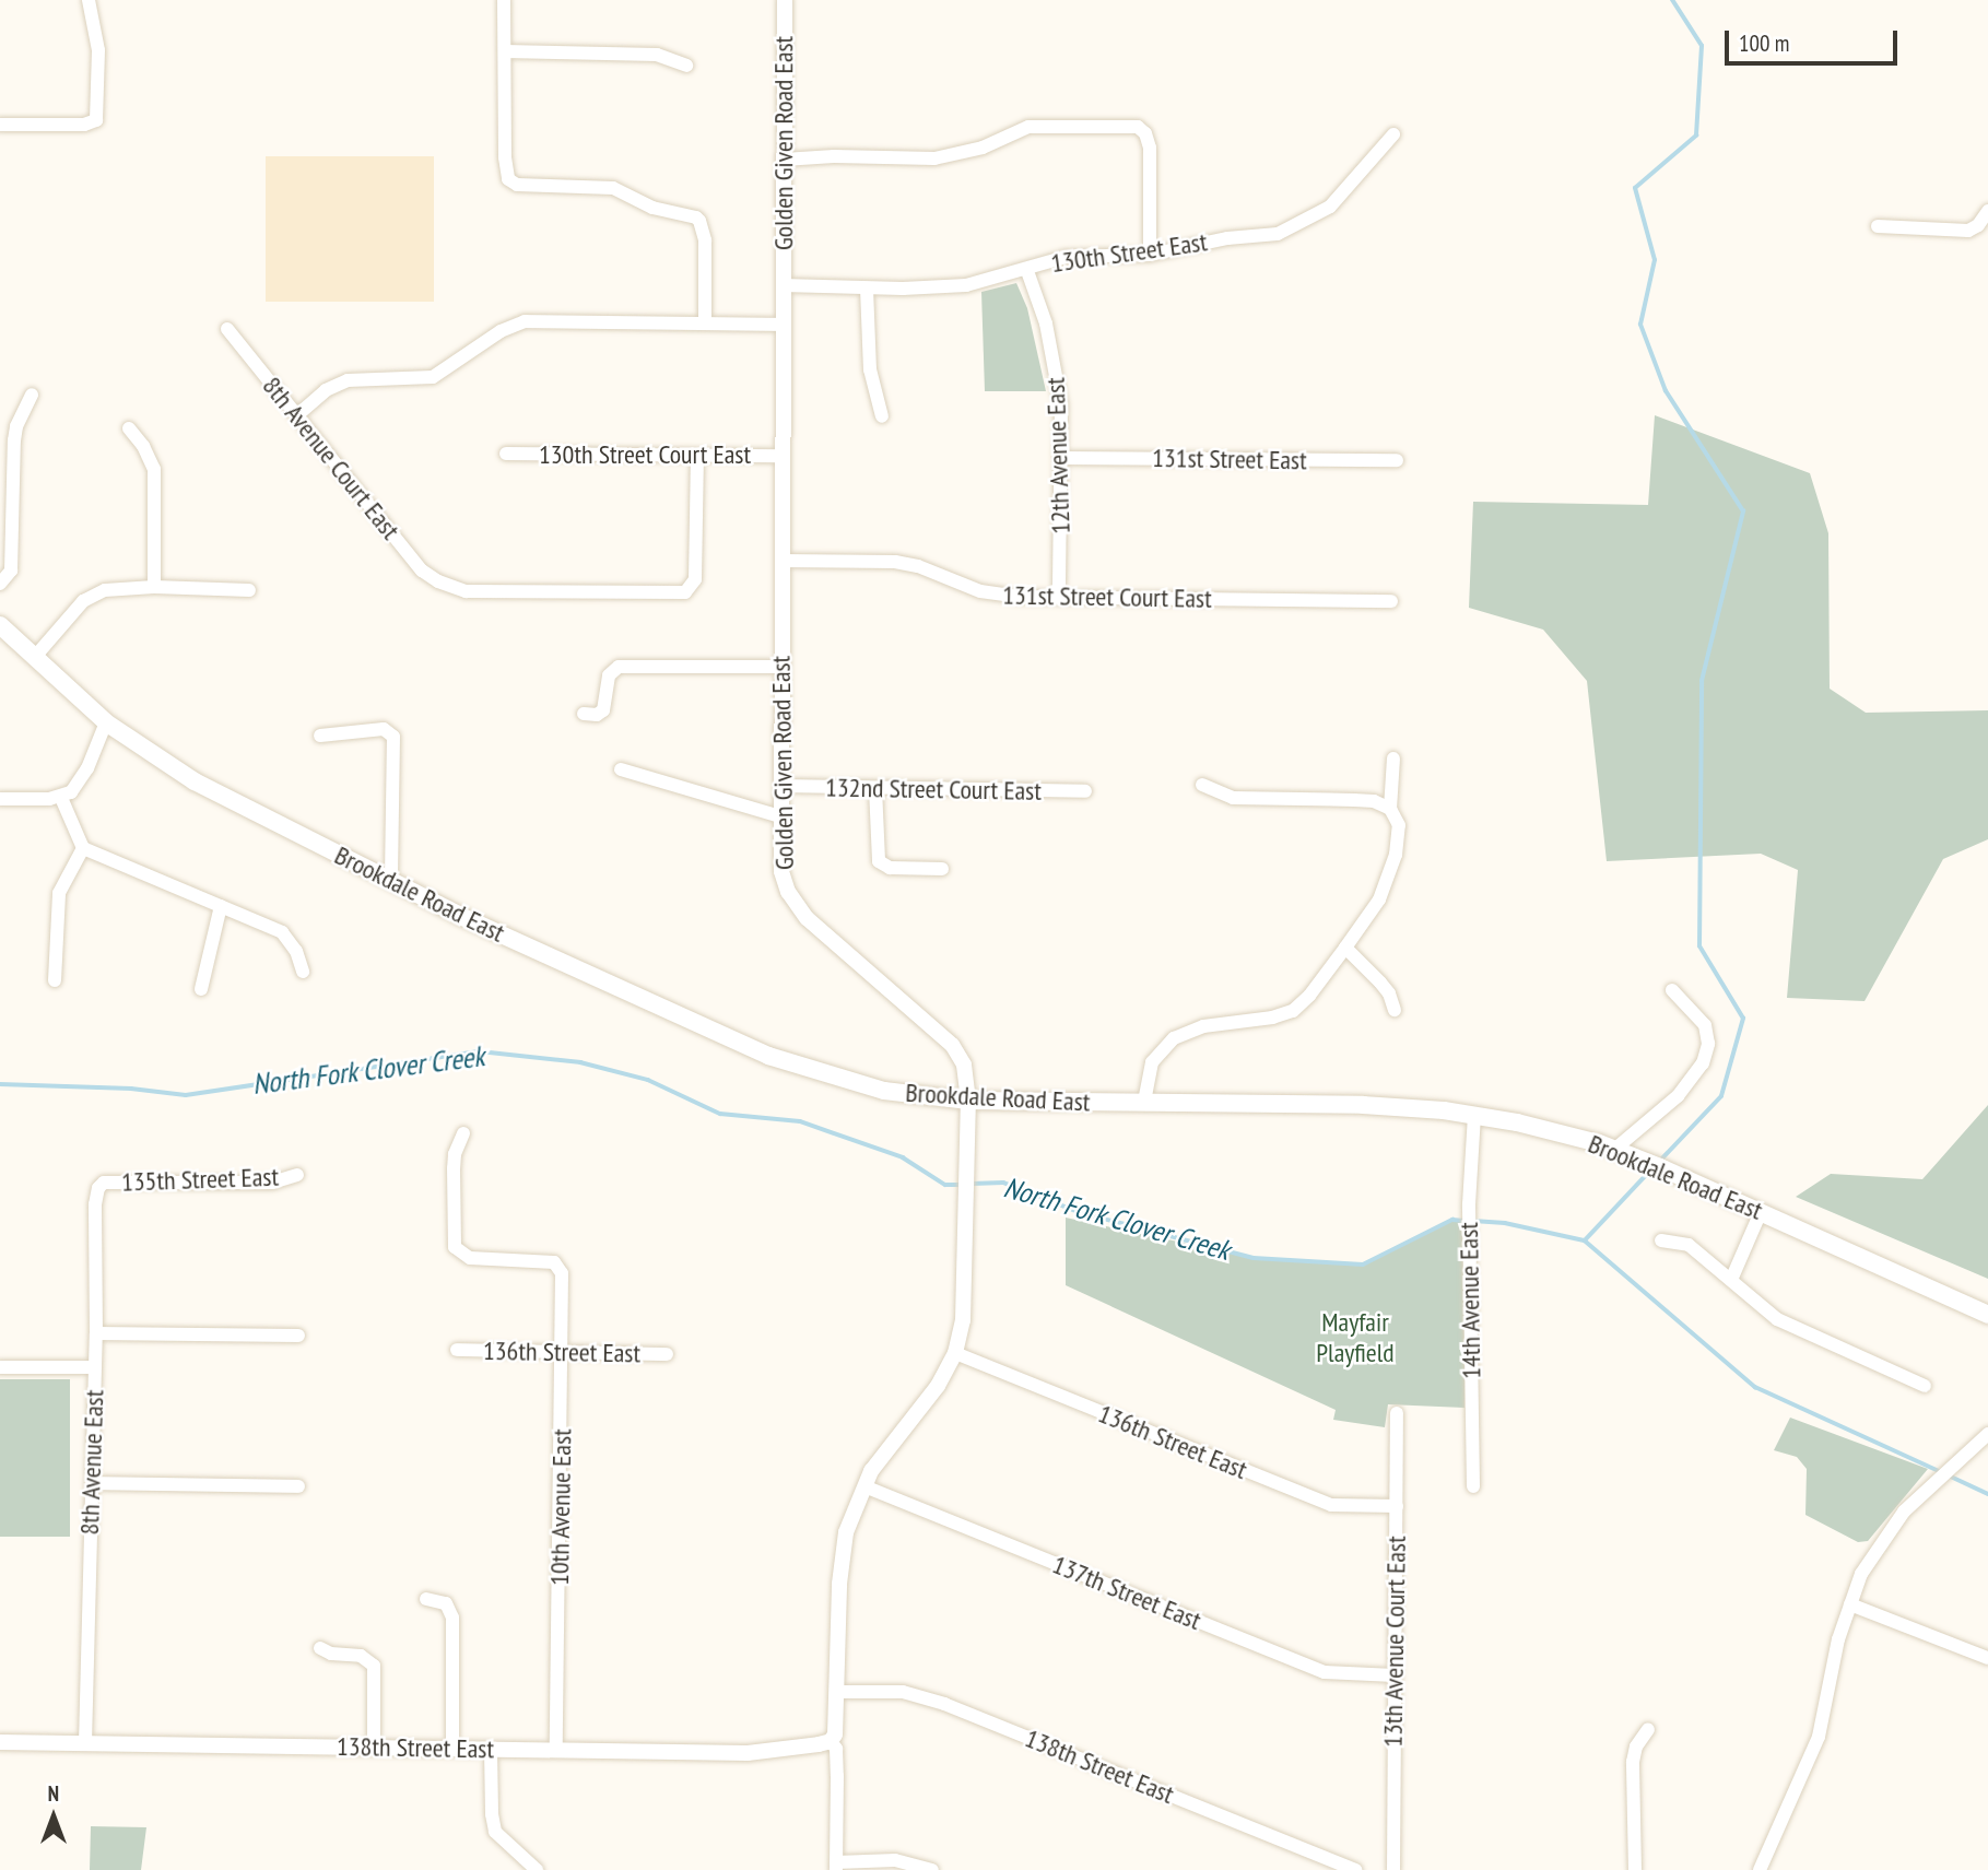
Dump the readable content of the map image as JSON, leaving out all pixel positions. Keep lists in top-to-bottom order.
{
  "streets": {
    "main road": ["Brookdale Road East"],
    "street": [
      "Golden Given Road East",
      "130th Street East",
      "130th Street Court East",
      "12th Avenue East",
      "8th Avenue Court East",
      "131st Street East",
      "131st Street Court East",
      "132nd Street Court East",
      "135th Street East",
      "14th Avenue East",
      "136th Street East",
      "8th Avenue East",
      "10th Avenue East",
      "137th Street East",
      "13th Avenue Court East",
      "138th Street East"
    ]
  },
  "crossings": [
    ["Golden Given Road East", "130th Street East"],
    ["Golden Given Road East", "130th Street Court East"],
    ["Golden Given Road East", "131st Street Court East"],
    ["Golden Given Road East", "132nd Street Court East"],
    ["Golden Given Road East", "Brookdale Road East"],
    ["Golden Given Road East", "136th Street East"],
    ["Golden Given Road East", "137th Street East"],
    ["Golden Given Road East", "138th Street East"],
    ["130th Street East", "12th Avenue East"],
    ["130th Street Court East", "8th Avenue Court East"],
    ["12th Avenue East", "131st Street East"],
    ["12th Avenue East", "131st Street Court East"],
    ["Brookdale Road East", "14th Avenue East"],
    ["135th Street East", "8th Avenue East"],
    ["136th Street East", "10th Avenue East"],
    ["136th Street East", "13th Avenue Court East"],
    ["8th Avenue East", "138th Street East"],
    ["10th Avenue East", "138th Street East"],
    ["137th Street East", "13th Avenue Court East"]
  ],
  "water": ["North Fork Clover Creek"],
  "parks": ["Mayfair Playfield"],
  "scale_bar": "100 m",
  "north": "top"
}
